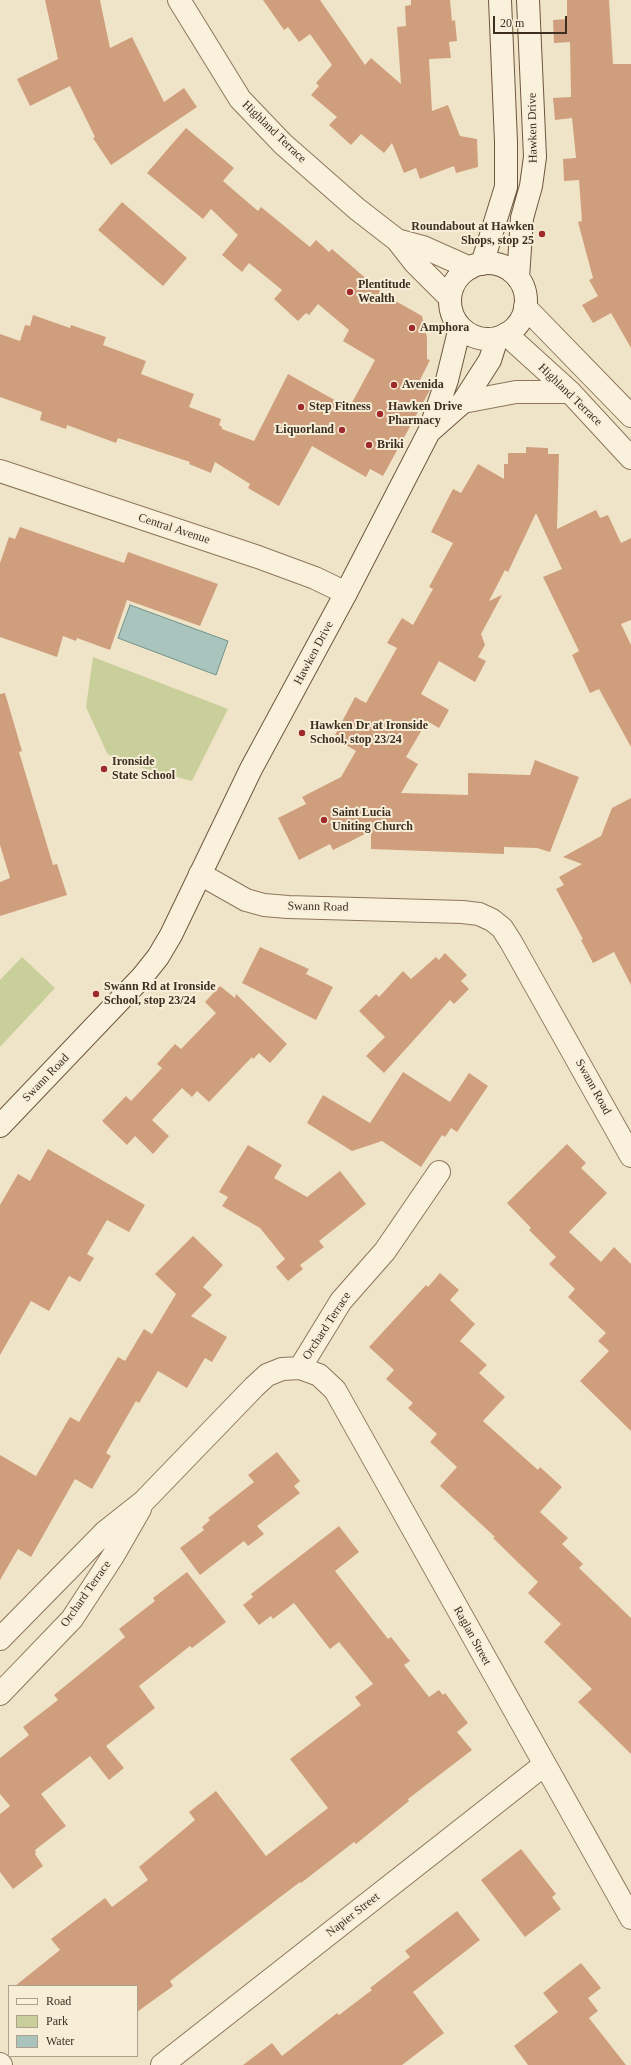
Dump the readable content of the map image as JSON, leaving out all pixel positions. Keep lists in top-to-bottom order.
{
  "streets": {
    "street": [
      "Hawken Drive",
      "Highland Terrace",
      "Central Avenue",
      "Swann Road",
      "Orchard Terrace",
      "Raglan Street",
      "Napier Street"
    ]
  },
  "crossings": [
    ["Hawken Drive", "Highland Terrace"],
    ["Hawken Drive", "Central Avenue"],
    ["Hawken Drive", "Swann Road"],
    ["Orchard Terrace", "Raglan Street"],
    ["Raglan Street", "Napier Street"]
  ],
  "places": [
    "Roundabout at Hawken Shops, stop 25",
    "Plentitude Wealth",
    "Amphora",
    "Avenida",
    "Step Fitness",
    "Hawken Drive Pharmacy",
    "Liquorland",
    "Briki",
    "Hawken Dr at Ironside School, stop 23/24",
    "Ironside State School",
    "Saint Lucia Uniting Church",
    "Swann Rd at Ironside School, stop 23/24"
  ],
  "legend": ["Road", "Park", "Water"],
  "scale_bar": "20 m"
}
